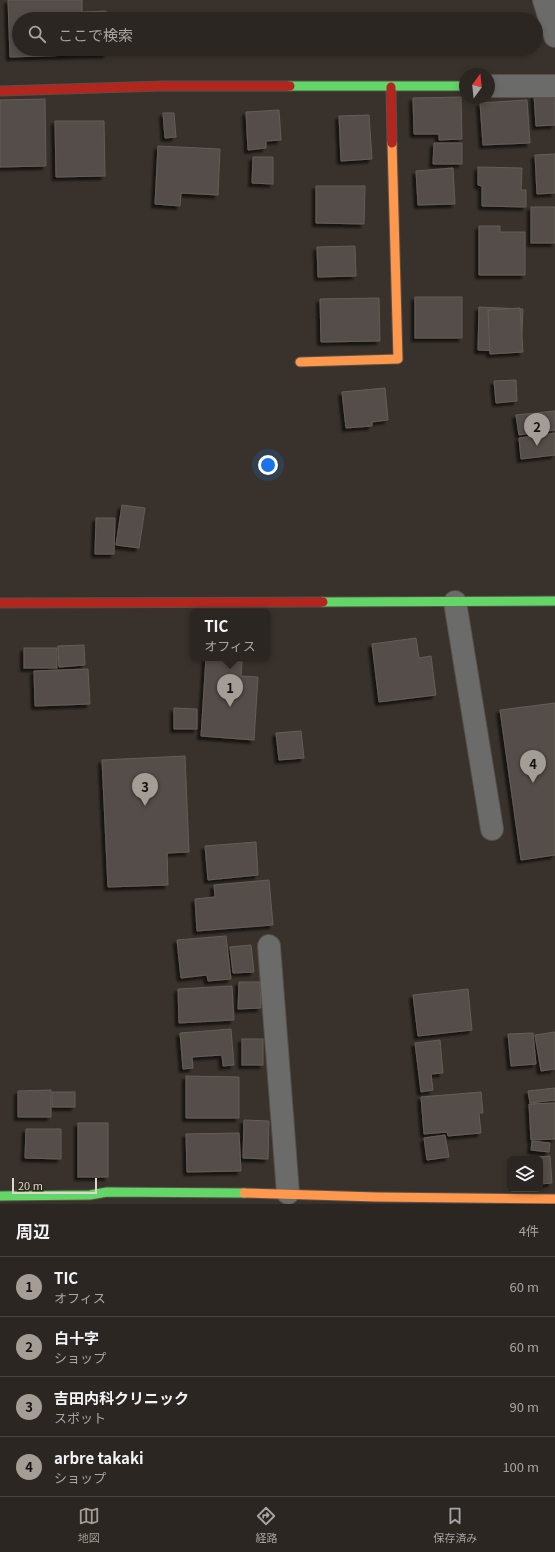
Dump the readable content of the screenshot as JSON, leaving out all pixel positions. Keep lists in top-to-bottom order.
{
  "scale_bar": "20 m",
  "north": "top",
  "page": {
    "search": "ここで検索",
    "pins": [
      "2",
      "1",
      "4",
      "3"
    ],
    "popup": ["TIC", "オフィス"],
    "scale": "20 m",
    "heading": ["周辺", "4件"],
    "list": [
      {
        "mark": "1",
        "name": "TIC",
        "note": "オフィス",
        "value": "60 m"
      },
      {
        "mark": "2",
        "name": "白十字",
        "note": "ショップ",
        "value": "60 m"
      },
      {
        "mark": "3",
        "name": "吉田内科クリニック",
        "note": "スポット",
        "value": "90 m"
      },
      {
        "mark": "4",
        "name": "arbre takaki",
        "note": "ショップ",
        "value": "100 m"
      }
    ],
    "nav": ["地図", "経路", "保存済み"]
  }
}
